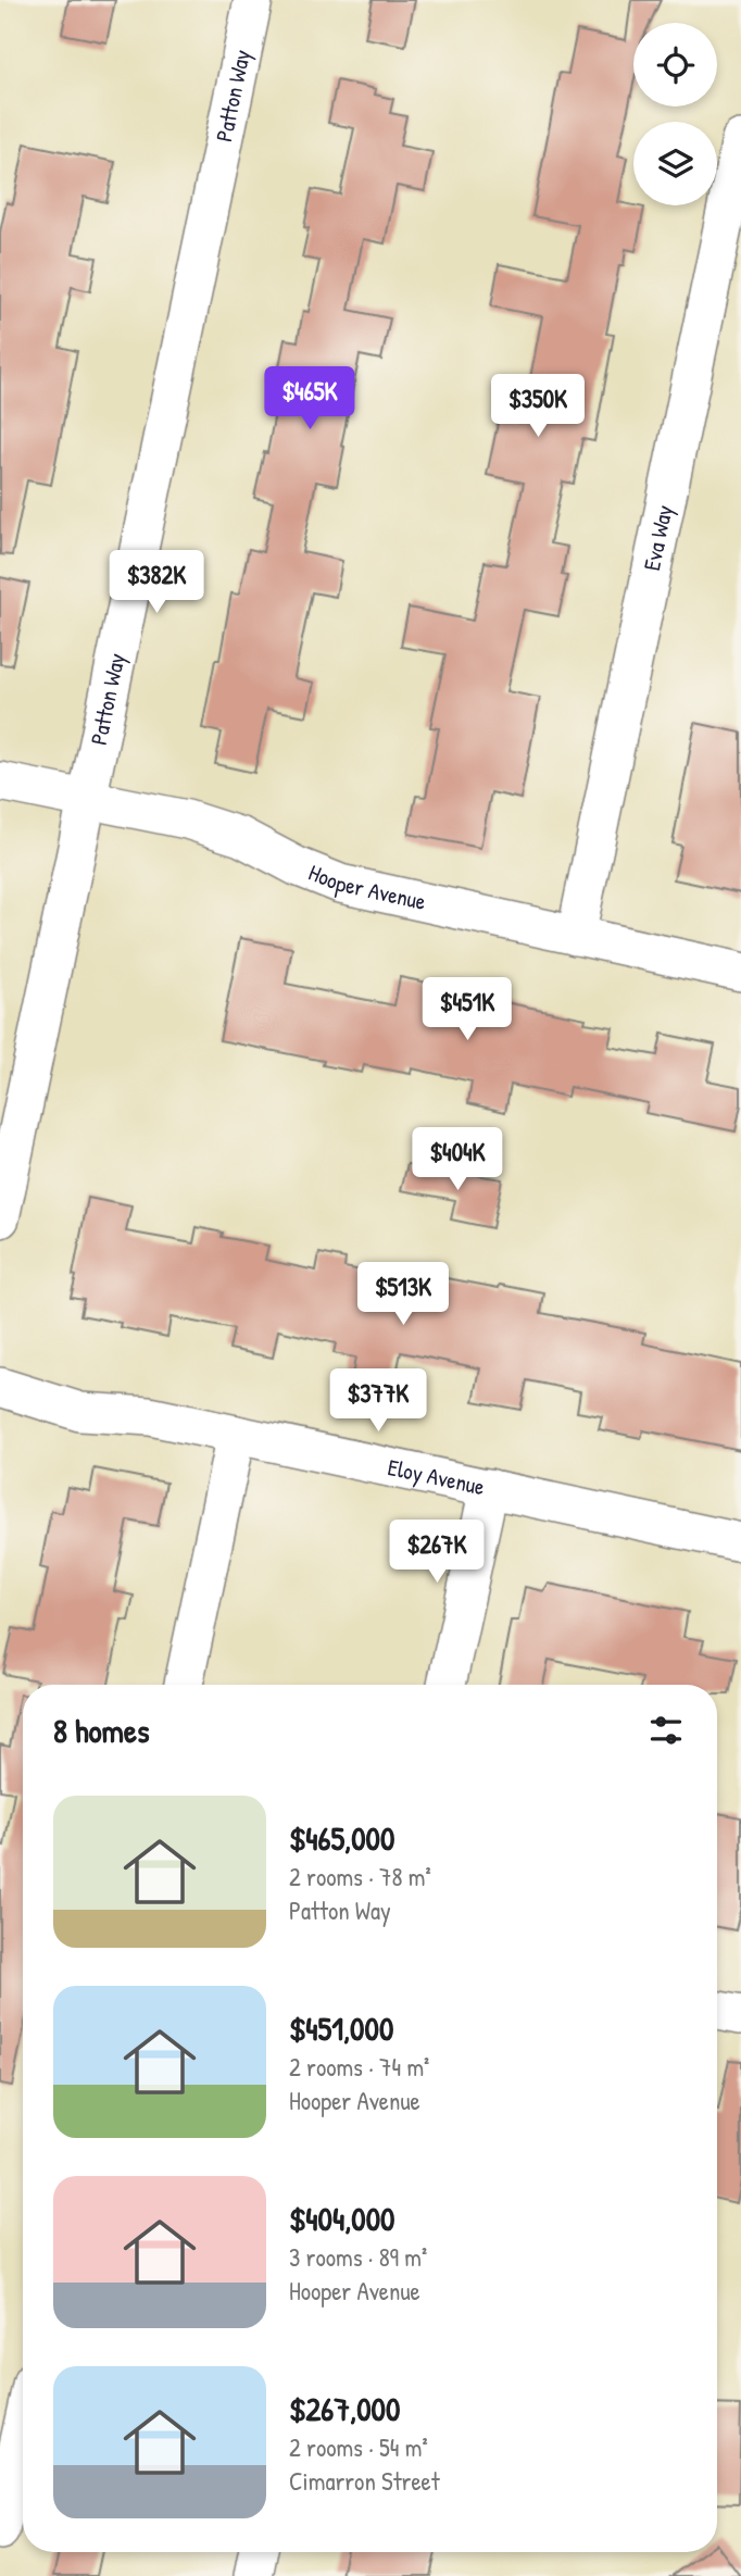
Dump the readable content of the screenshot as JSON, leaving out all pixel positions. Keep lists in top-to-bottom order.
{
  "streets": {
    "street": [
      "Patton Way",
      "Eva Way",
      "Hooper Avenue",
      "Eloy Avenue"
    ]
  },
  "crossings": [
    ["Patton Way", "Hooper Avenue"],
    ["Eva Way", "Hooper Avenue"]
  ],
  "page": {
    "price": [
      "$465K",
      "$350K",
      "$382K",
      "$451K",
      "$404K",
      "$513K",
      "$377K",
      "$267K"
    ],
    "heading": "8 homes",
    "list": [
      {
        "name": "$465,000",
        "note": "2 rooms · 78 m² · Patton Way"
      },
      {
        "name": "$451,000",
        "note": "2 rooms · 74 m² · Hooper Avenue"
      },
      {
        "name": "$404,000",
        "note": "3 rooms · 89 m² · Hooper Avenue"
      },
      {
        "name": "$267,000",
        "note": "2 rooms · 54 m² · Cimarron Street"
      }
    ]
  }
}
